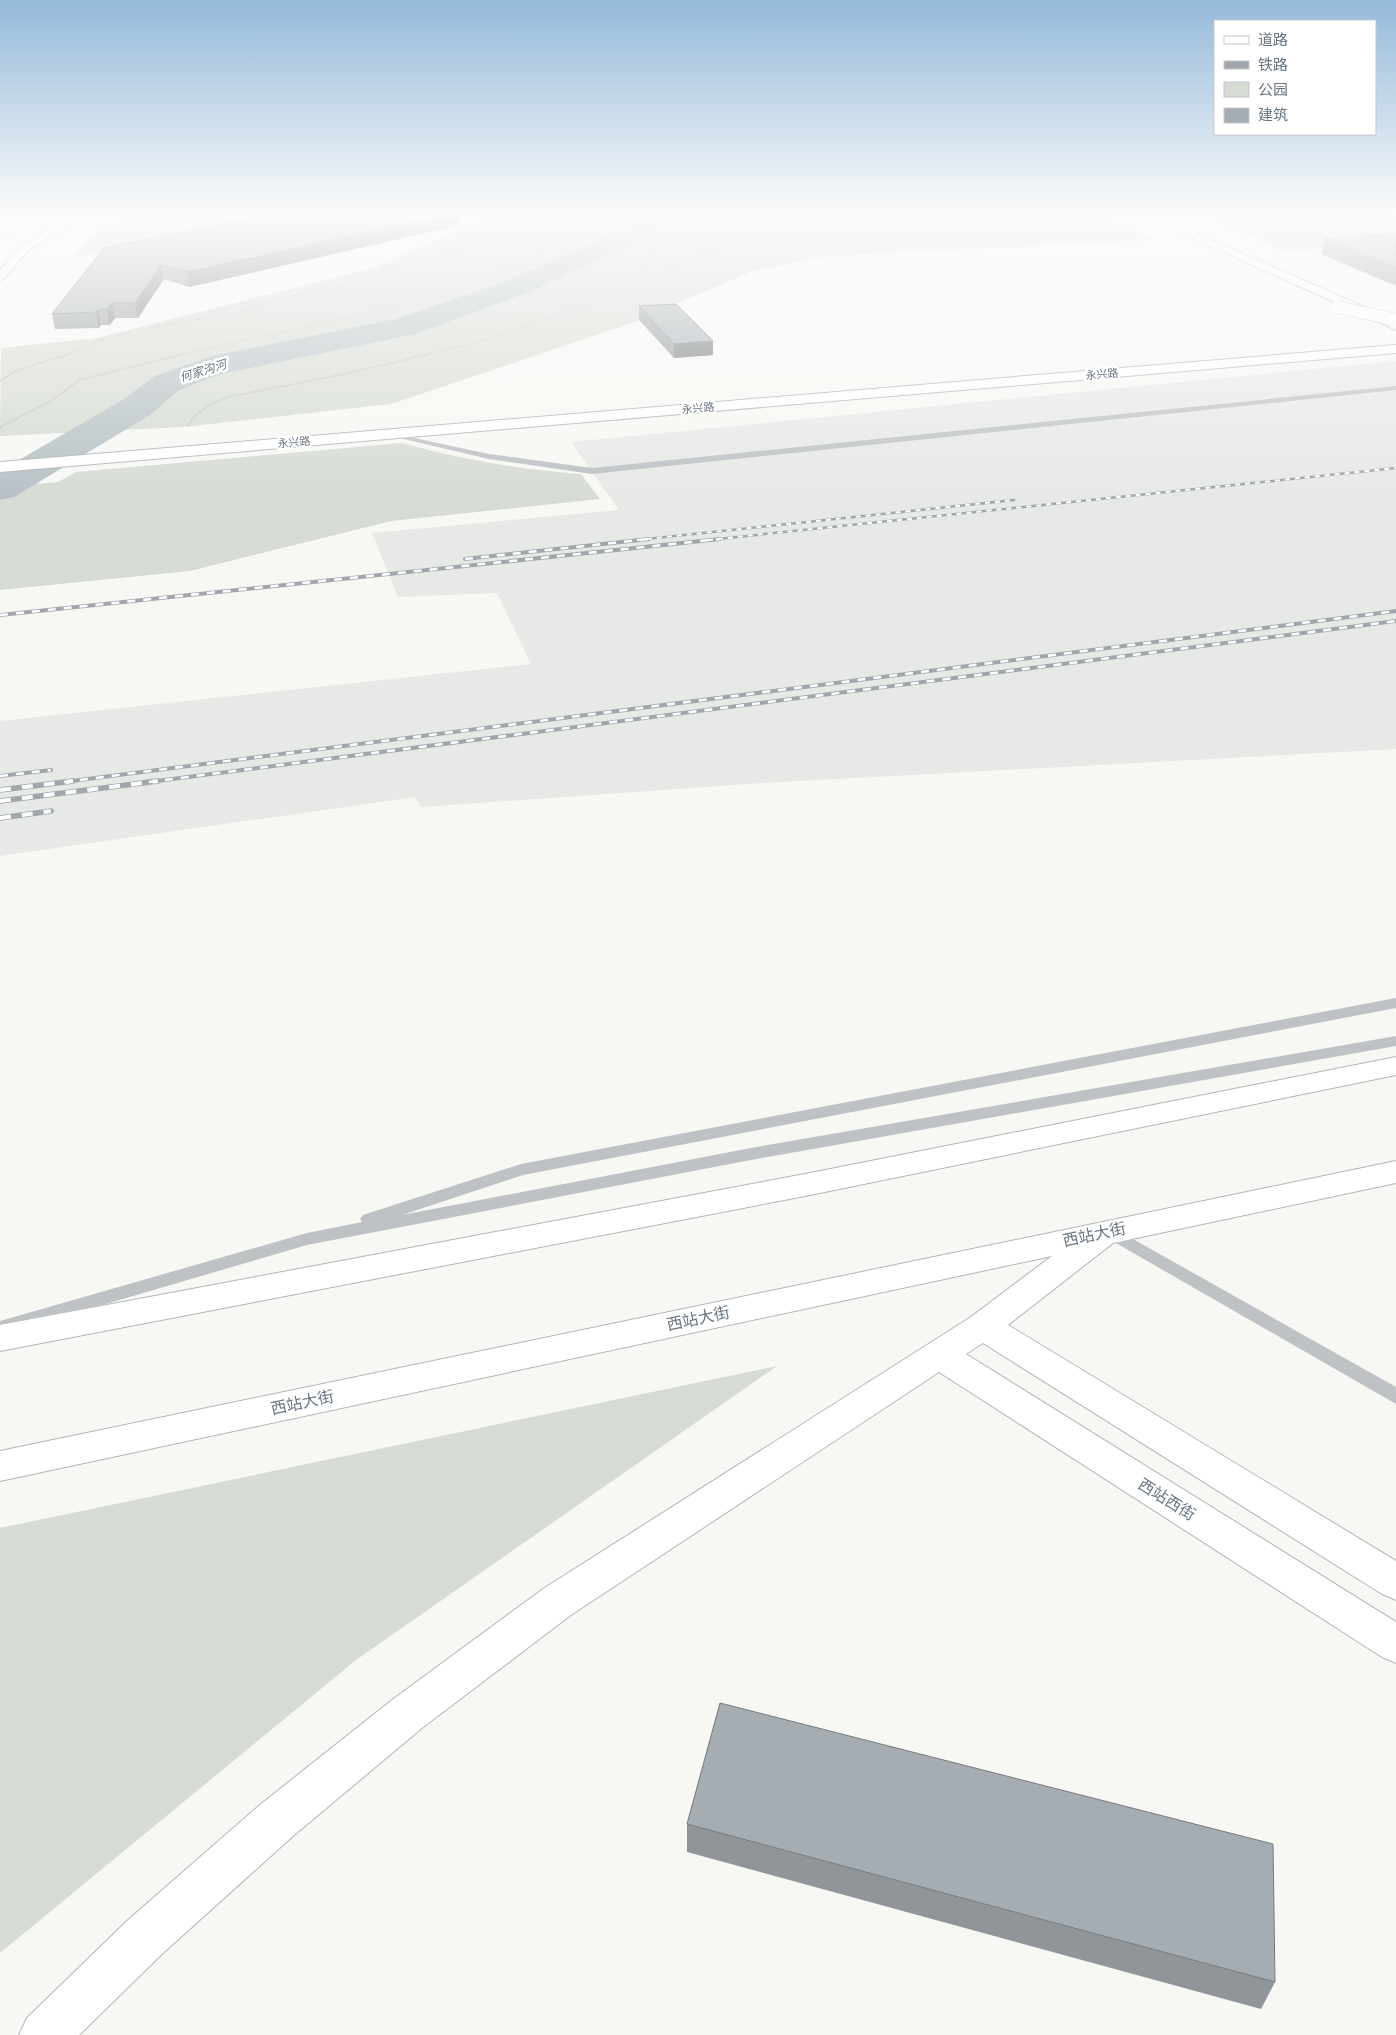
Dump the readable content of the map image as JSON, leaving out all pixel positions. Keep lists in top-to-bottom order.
{
  "streets": {
    "main road": ["永兴路", "西站大街", "西站西街"]
  },
  "water": ["何家沟河"],
  "legend": [
    "道路",
    "铁路",
    "公园",
    "建筑"
  ]
}
